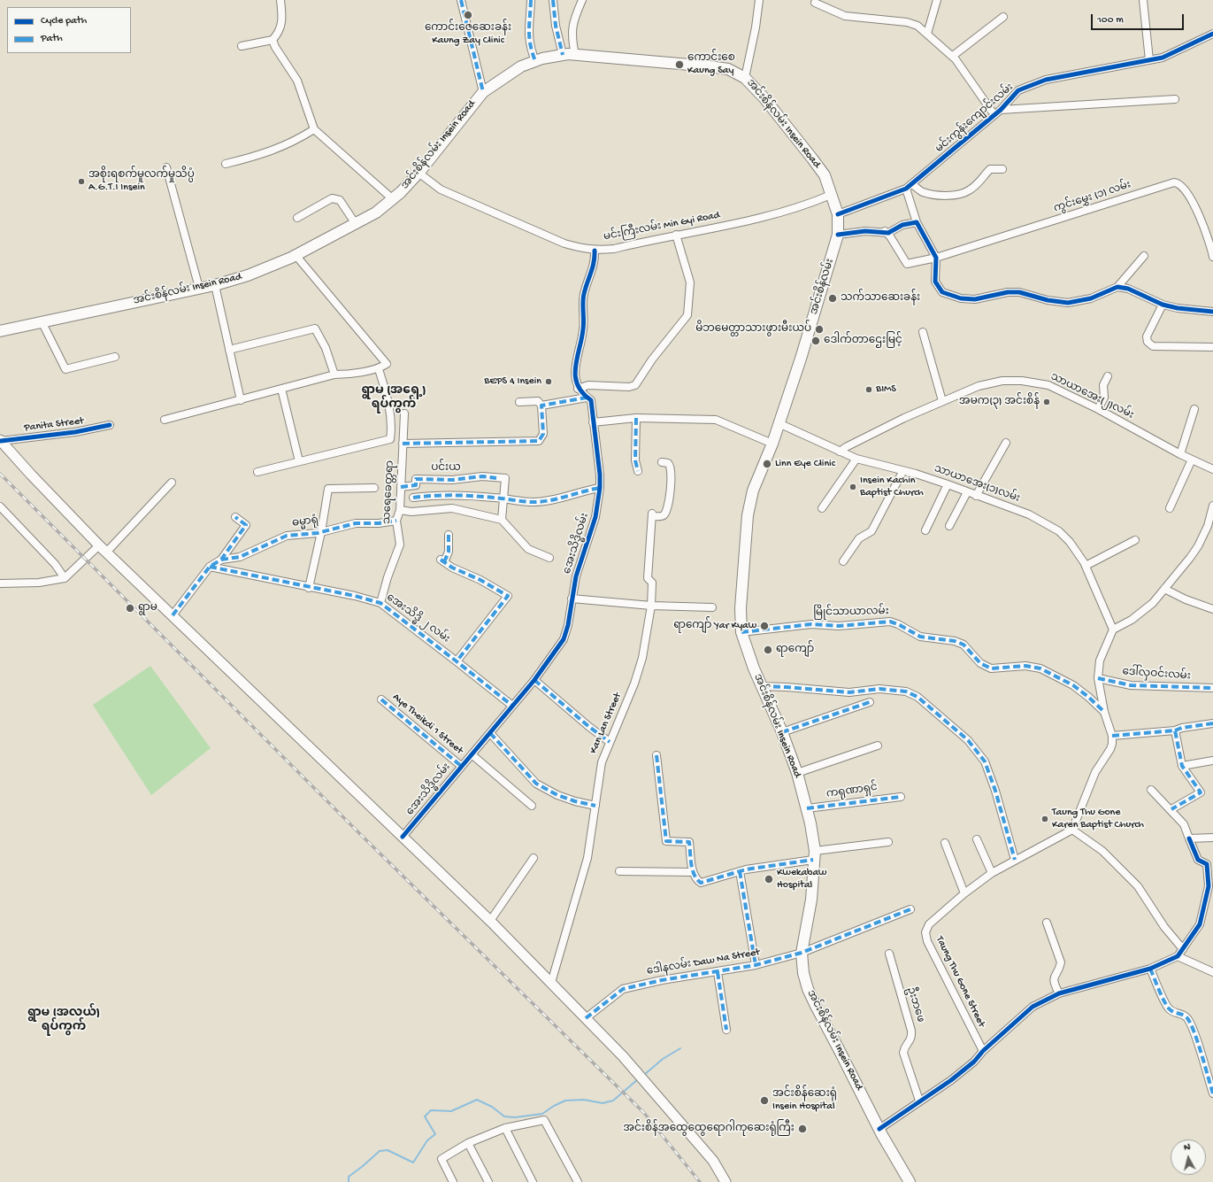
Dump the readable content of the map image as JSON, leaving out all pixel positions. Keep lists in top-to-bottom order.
{
  "streets": {
    "main road": ["အင်းစိန်လမ်း Insein Road", "အင်းစိန်လမ်း"],
    "street": [
      "မင်းကွန်းကျောင်းလမ်း",
      "ကွင်းမွှေး (၁) လမ်း",
      "မင်းကြီးလမ်း Min Gyi Road",
      "သာယာအေး(၂)လမ်း",
      "Panita Street",
      "ပင်းယ",
      "သာယာအေး(၁)လမ်း",
      "သရေခေတ္တရာ",
      "ဓမ္မာရုံ",
      "အေးသိဒ္ဓိလမ်း",
      "မြိုင်သာယာလမ်း",
      "အေးသိဒ္ဓိ ၂ လမ်း",
      "ဒေါ်လှဝင်းလမ်း",
      "Kan Lan Street",
      "Aye Theikdi 1 Street",
      "ကရုဏာရှင်",
      "ဒေါနလမ်း Daw Na Street",
      "Taung Thu Gone Street",
      "ဦးဘဖေ"
    ]
  },
  "crossings": [
    ["မင်းကွန်းကျောင်းလမ်း", "အင်းစိန်လမ်း"],
    ["အင်းစိန်လမ်း Insein Road", "မင်းကြီးလမ်း Min Gyi Road"],
    ["အင်းစိန်လမ်း Insein Road", "အင်းစိန်လမ်း"],
    ["အင်းစိန်လမ်း Insein Road", "သာယာအေး(၁)လမ်း"],
    ["အင်းစိန်လမ်း Insein Road", "မြိုင်သာယာလမ်း"],
    ["အင်းစိန်လမ်း Insein Road", "ကရုဏာရှင်"],
    ["အင်းစိန်လမ်း Insein Road", "ဒေါနလမ်း Daw Na Street"],
    ["မင်းကြီးလမ်း Min Gyi Road", "အင်းစိန်လမ်း"],
    ["သာယာအေး(၂)လမ်း", "သာယာအေး(၁)လမ်း"],
    ["ပင်းယ", "သရေခေတ္တရာ"],
    ["သရေခေတ္တရာ", "ဓမ္မာရုံ"],
    ["သရေခေတ္တရာ", "အေးသိဒ္ဓိ ၂ လမ်း"],
    ["အေးသိဒ္ဓိလမ်း", "အေးသိဒ္ဓိ ၂ လမ်း"],
    ["အေးသိဒ္ဓိလမ်း", "Aye Theikdi 1 Street"]
  ],
  "districts": ["ရွာမ (အရှေ့) ရပ်ကွက်", "ရွာမ (အလယ်) ရပ်ကွက်"],
  "places": [
    "ကောင်းဇေဆေးခန်း Kaung Zay Clinic",
    "ကောင်းစေ Kaung Say",
    "အစိုးရစက်မှုလက်မှုသိပ္ပံ A.G.T.I Insein",
    "သက်သာဆေးခန်း",
    "မိဘမေတ္တာသားဖွားမီးယပ်",
    "ဒေါက်တာဌေးမြင့်",
    "BEPS 4 Insein",
    "BIMS",
    "အမက(၃) အင်းစိန်",
    "Linn Eye Clinic",
    "Insein Kachin Baptist Church",
    "ရွာမ",
    "ရာကျော် Yar Kyaw",
    "ရာကျော်",
    "Taung Thu Gone Karen Baptist Church",
    "Kwekabaw Hospital",
    "အင်းစိန်ဆေးရုံ Insein Hospital",
    "အင်းစိန်အထွေထွေရောဂါကုဆေးရုံကြီး"
  ],
  "legend": ["Cycle path", "Path"],
  "scale_bar": "100 m",
  "north": "top"
}
